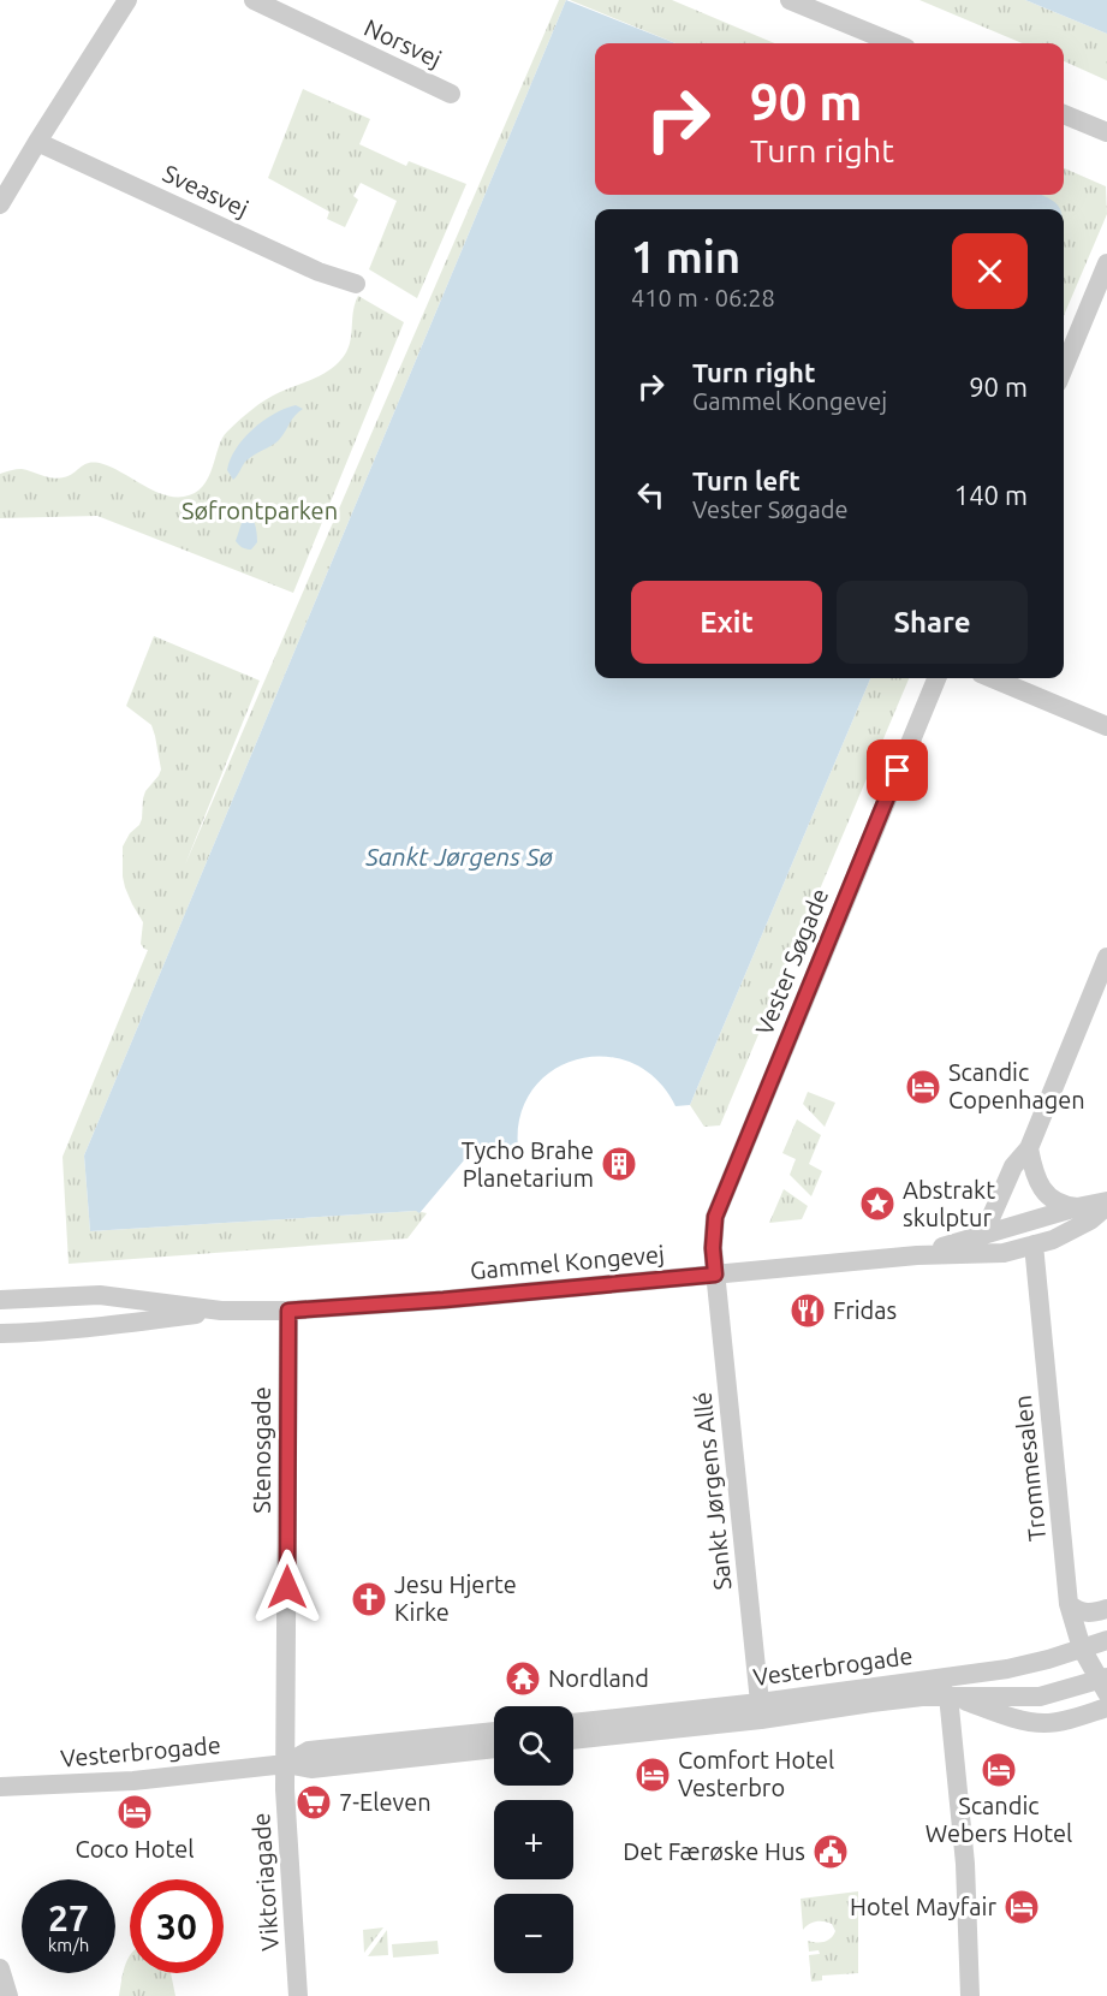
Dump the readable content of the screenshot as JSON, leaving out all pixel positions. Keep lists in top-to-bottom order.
{
  "streets": {
    "street": [
      "Norsvej",
      "Sveasvej",
      "Vester Søgade",
      "Gammel Kongevej",
      "Stenosgade",
      "Trommesalen",
      "Sankt Jørgens Allé",
      "Vesterbrogade",
      "Viktoriagade"
    ]
  },
  "crossings": [
    ["Vester Søgade", "Gammel Kongevej"],
    ["Vester Søgade", "Sankt Jørgens Allé"],
    ["Gammel Kongevej", "Stenosgade"],
    ["Gammel Kongevej", "Trommesalen"],
    ["Gammel Kongevej", "Sankt Jørgens Allé"],
    ["Stenosgade", "Vesterbrogade"],
    ["Stenosgade", "Viktoriagade"],
    ["Trommesalen", "Vesterbrogade"],
    ["Sankt Jørgens Allé", "Vesterbrogade"],
    ["Vesterbrogade", "Viktoriagade"]
  ],
  "water": ["Sankt Jørgens Sø"],
  "parks": ["Søfrontparken"],
  "places": {
    "hotel": [
      "Scandic Copenhagen",
      "Scandic Webers Hotel",
      "Comfort Hotel Vesterbro",
      "Coco Hotel",
      "Hotel Mayfair"
    ],
    "building": ["Tycho Brahe Planetarium"],
    "place": ["Abstrakt skulptur"],
    "restaurant": ["Fridas"],
    "church": ["Jesu Hjerte Kirke"],
    "temple": ["Nordland"],
    "supermarket": ["7-Eleven"],
    "public building": ["Det Færøske Hus"]
  },
  "page": {
    "turn": ["90 m", "Turn right"],
    "heading": ["1 min", "410 m · 06:28"],
    "list": [
      {
        "name": "Turn right",
        "note": "Gammel Kongevej",
        "value": "90 m"
      },
      {
        "name": "Turn left",
        "note": "Vester Søgade",
        "value": "140 m"
      }
    ],
    "buttons": ["Exit", "Share"],
    "map_buttons": ["+", "−"],
    "speed": "27 km/h",
    "limit": "30"
  }
}
